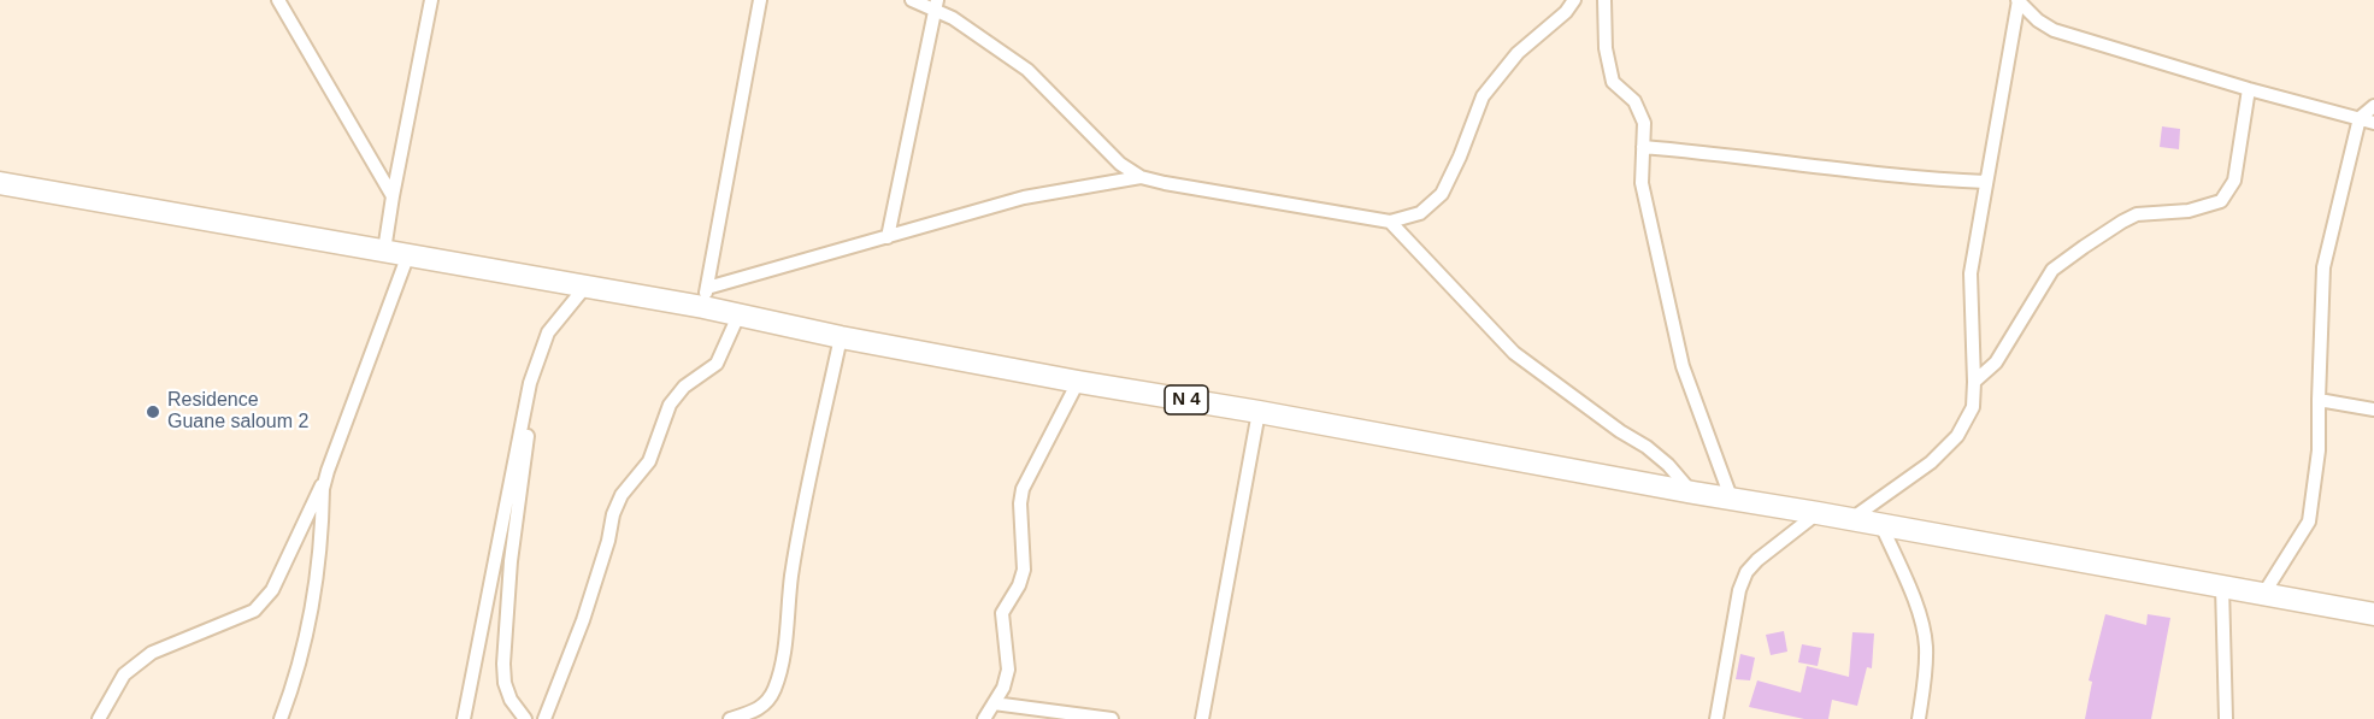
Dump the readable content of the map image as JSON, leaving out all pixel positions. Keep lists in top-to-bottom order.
{
  "streets": {
    "main road": ["N 4"]
  },
  "places": ["Residence Guane saloum 2"]
}
